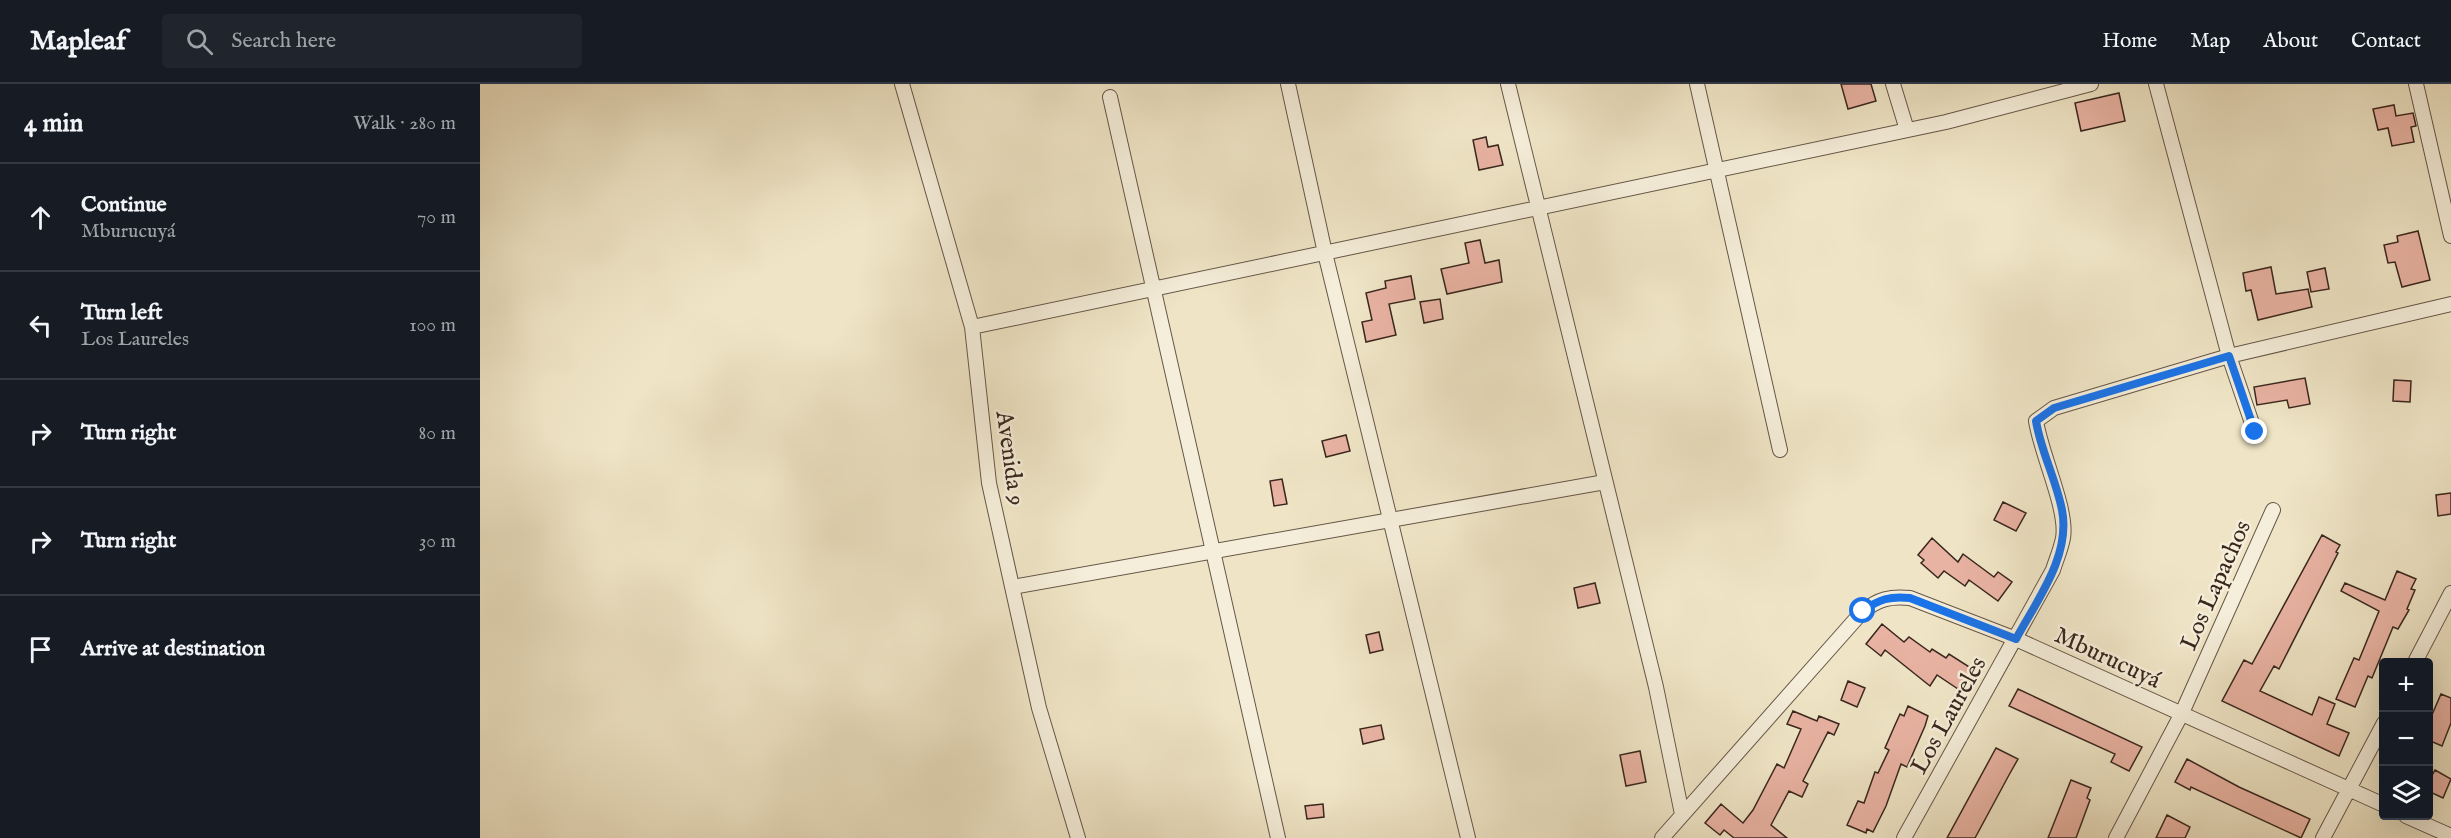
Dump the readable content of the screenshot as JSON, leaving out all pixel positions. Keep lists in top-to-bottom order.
{
  "streets": {
    "street": [
      "Avenida 9",
      "Los Lapachos",
      "Mburucuyá",
      "Los Laureles"
    ]
  },
  "crossings": [
    ["Los Lapachos", "Mburucuyá"],
    ["Mburucuyá", "Los Laureles"]
  ],
  "page": {
    "header": "Mapleaf",
    "search": "Search here",
    "nav": [
      "Home",
      "Map",
      "About",
      "Contact"
    ],
    "heading": ["4 min", "Walk · 280 m"],
    "list": [
      ["Continue", "Mburucuyá", "70 m"],
      ["Turn left", "Los Laureles", "100 m"],
      ["Turn right", "80 m"],
      ["Turn right", "30 m"],
      "Arrive at destination"
    ],
    "map_buttons": ["+", "−"]
  }
}
